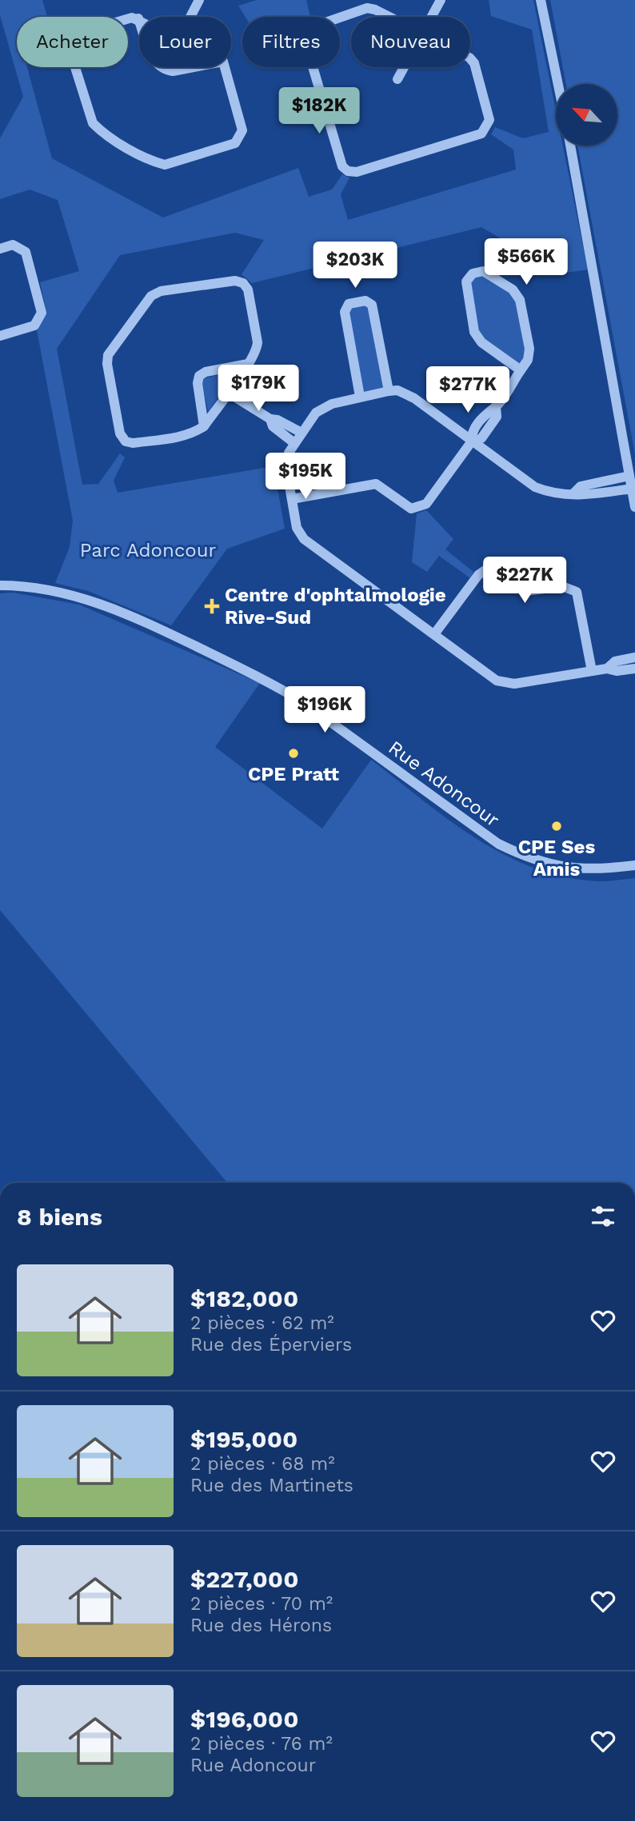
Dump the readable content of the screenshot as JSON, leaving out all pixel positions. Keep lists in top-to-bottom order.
{
  "streets": {
    "street": ["Rue Adoncour"]
  },
  "parks": ["Parc Adoncour"],
  "places": {
    "health": ["Centre d'ophtalmologie Rive-Sud"],
    "other": ["CPE Pratt", "CPE Ses Amis"]
  },
  "north": "top left",
  "page": {
    "chip": [
      "Acheter",
      "Louer",
      "Filtres",
      "Nouveau"
    ],
    "price": [
      "$182K",
      "$566K",
      "$203K",
      "$179K",
      "$277K",
      "$195K",
      "$227K",
      "$196K"
    ],
    "heading": "8 biens",
    "list": [
      {
        "name": "$182,000",
        "note": "2 pièces · 62 m² · Rue des Éperviers"
      },
      {
        "name": "$195,000",
        "note": "2 pièces · 68 m² · Rue des Martinets"
      },
      {
        "name": "$227,000",
        "note": "2 pièces · 70 m² · Rue des Hérons"
      },
      {
        "name": "$196,000",
        "note": "2 pièces · 76 m² · Rue Adoncour"
      }
    ]
  }
}
